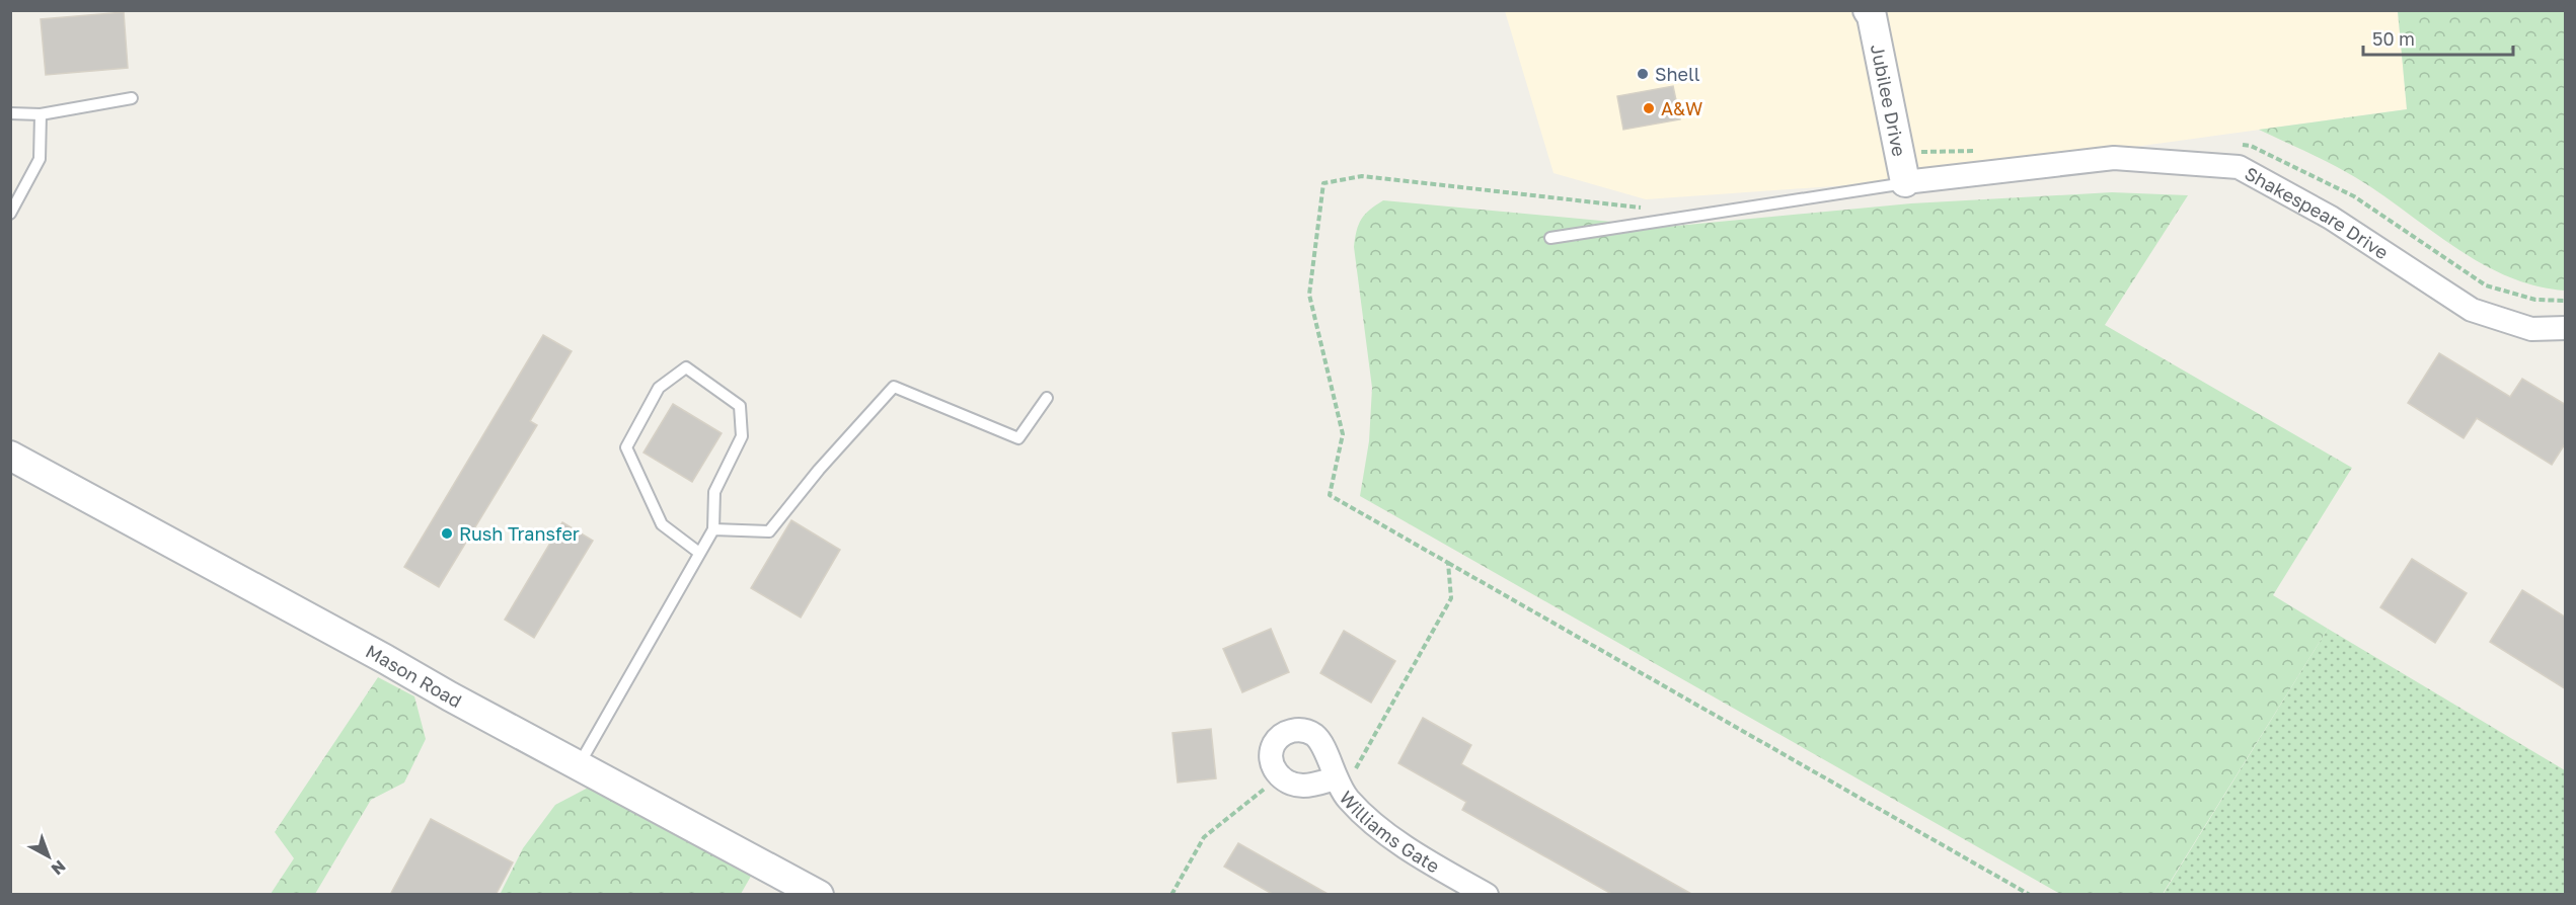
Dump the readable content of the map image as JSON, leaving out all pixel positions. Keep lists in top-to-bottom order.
{
  "streets": {
    "street": [
      "Jubilee Drive",
      "Shakespeare Drive",
      "Mason Road",
      "Williams Gate"
    ]
  },
  "crossings": [
    ["Jubilee Drive", "Shakespeare Drive"]
  ],
  "places": ["Shell", "A&W", "Rush Transfer"],
  "scale_bar": "50 m",
  "north": "bottom right"
}
